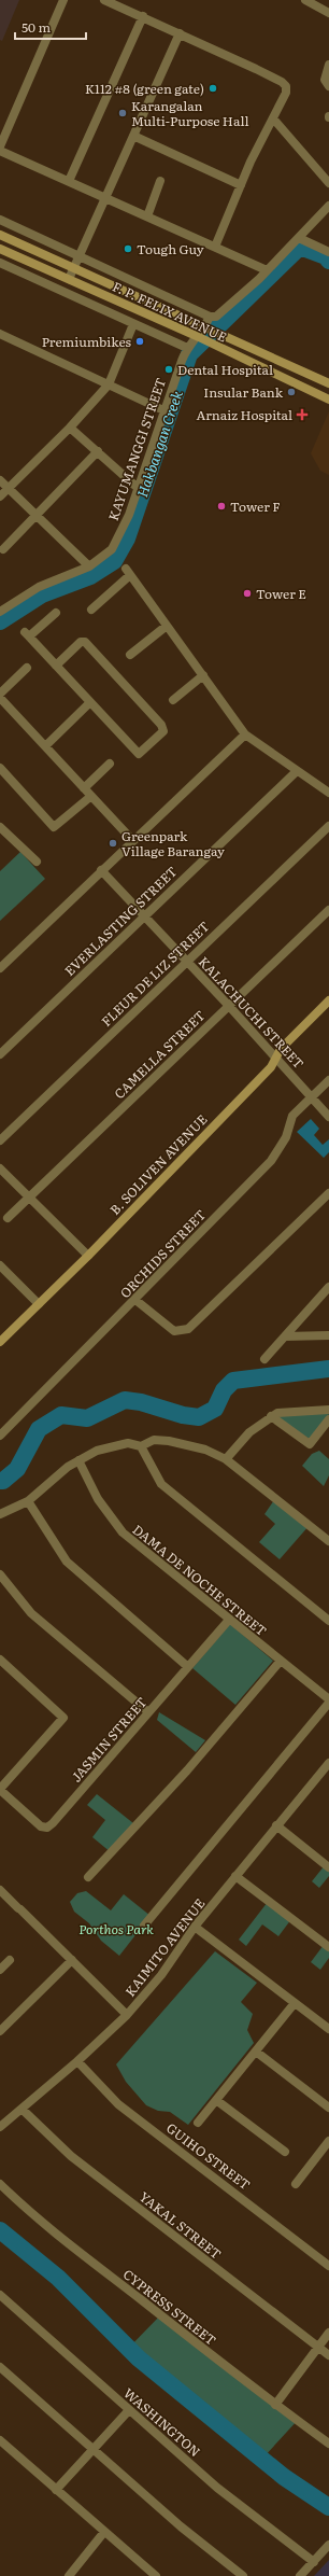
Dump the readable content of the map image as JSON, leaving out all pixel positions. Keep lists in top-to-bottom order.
{
  "streets": {
    "main road": ["F. P. FELIX AVENUE", "B. SOLIVEN AVENUE"],
    "street": [
      "KAYUMANGGI STREET",
      "EVERLASTING STREET",
      "FLEUR DE LIZ STREET",
      "KALACHUCHI STREET",
      "CAMELLA STREET",
      "ORCHIDS STREET",
      "DAMA DE NOCHE STREET",
      "JASMIN STREET",
      "KAIMITO AVENUE",
      "GUIHO STREET",
      "YAKAL STREET",
      "CYPRESS STREET",
      "WASHINGTON"
    ]
  },
  "crossings": [
    ["F. P. FELIX AVENUE", "KAYUMANGGI STREET"],
    ["EVERLASTING STREET", "KALACHUCHI STREET"],
    ["FLEUR DE LIZ STREET", "KALACHUCHI STREET"],
    ["KALACHUCHI STREET", "CAMELLA STREET"],
    ["KALACHUCHI STREET", "B. SOLIVEN AVENUE"],
    ["KALACHUCHI STREET", "ORCHIDS STREET"],
    ["DAMA DE NOCHE STREET", "JASMIN STREET"],
    ["KAIMITO AVENUE", "GUIHO STREET"],
    ["KAIMITO AVENUE", "YAKAL STREET"]
  ],
  "water": ["Hakbangan Creek"],
  "parks": ["Porthos Park"],
  "places": {
    "other": [
      "K112 #8 (green gate)",
      "Karangalan Multi-Purpose Hall",
      "Tough Guy",
      "Premiumbikes",
      "Dental Hospital",
      "Insular Bank",
      "Tower F",
      "Tower E",
      "Greenpark Village Barangay"
    ],
    "health": ["Arnaiz Hospital"]
  },
  "scale_bar": "50 m"
}
